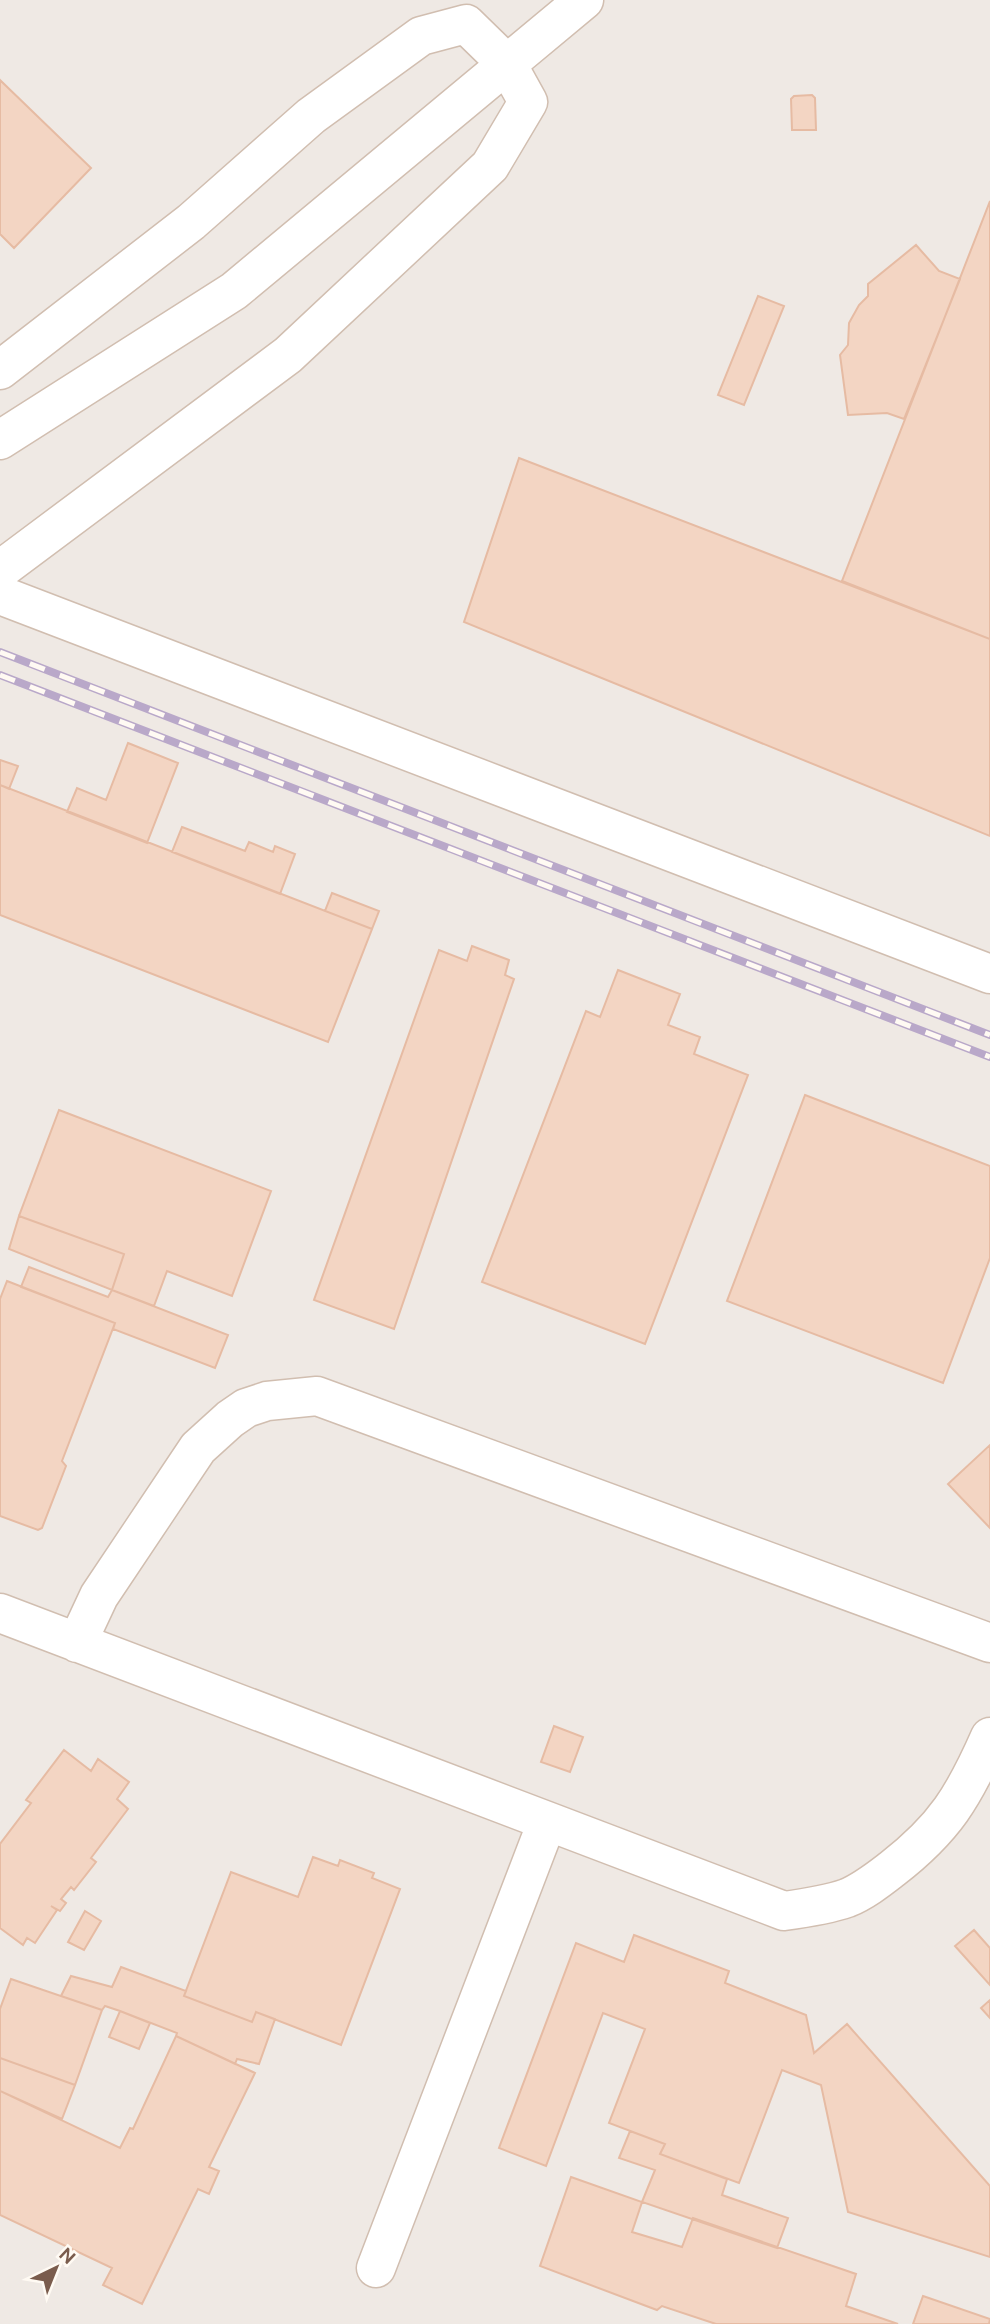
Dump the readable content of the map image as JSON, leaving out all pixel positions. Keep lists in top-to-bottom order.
{
  "north": "top right"
}
